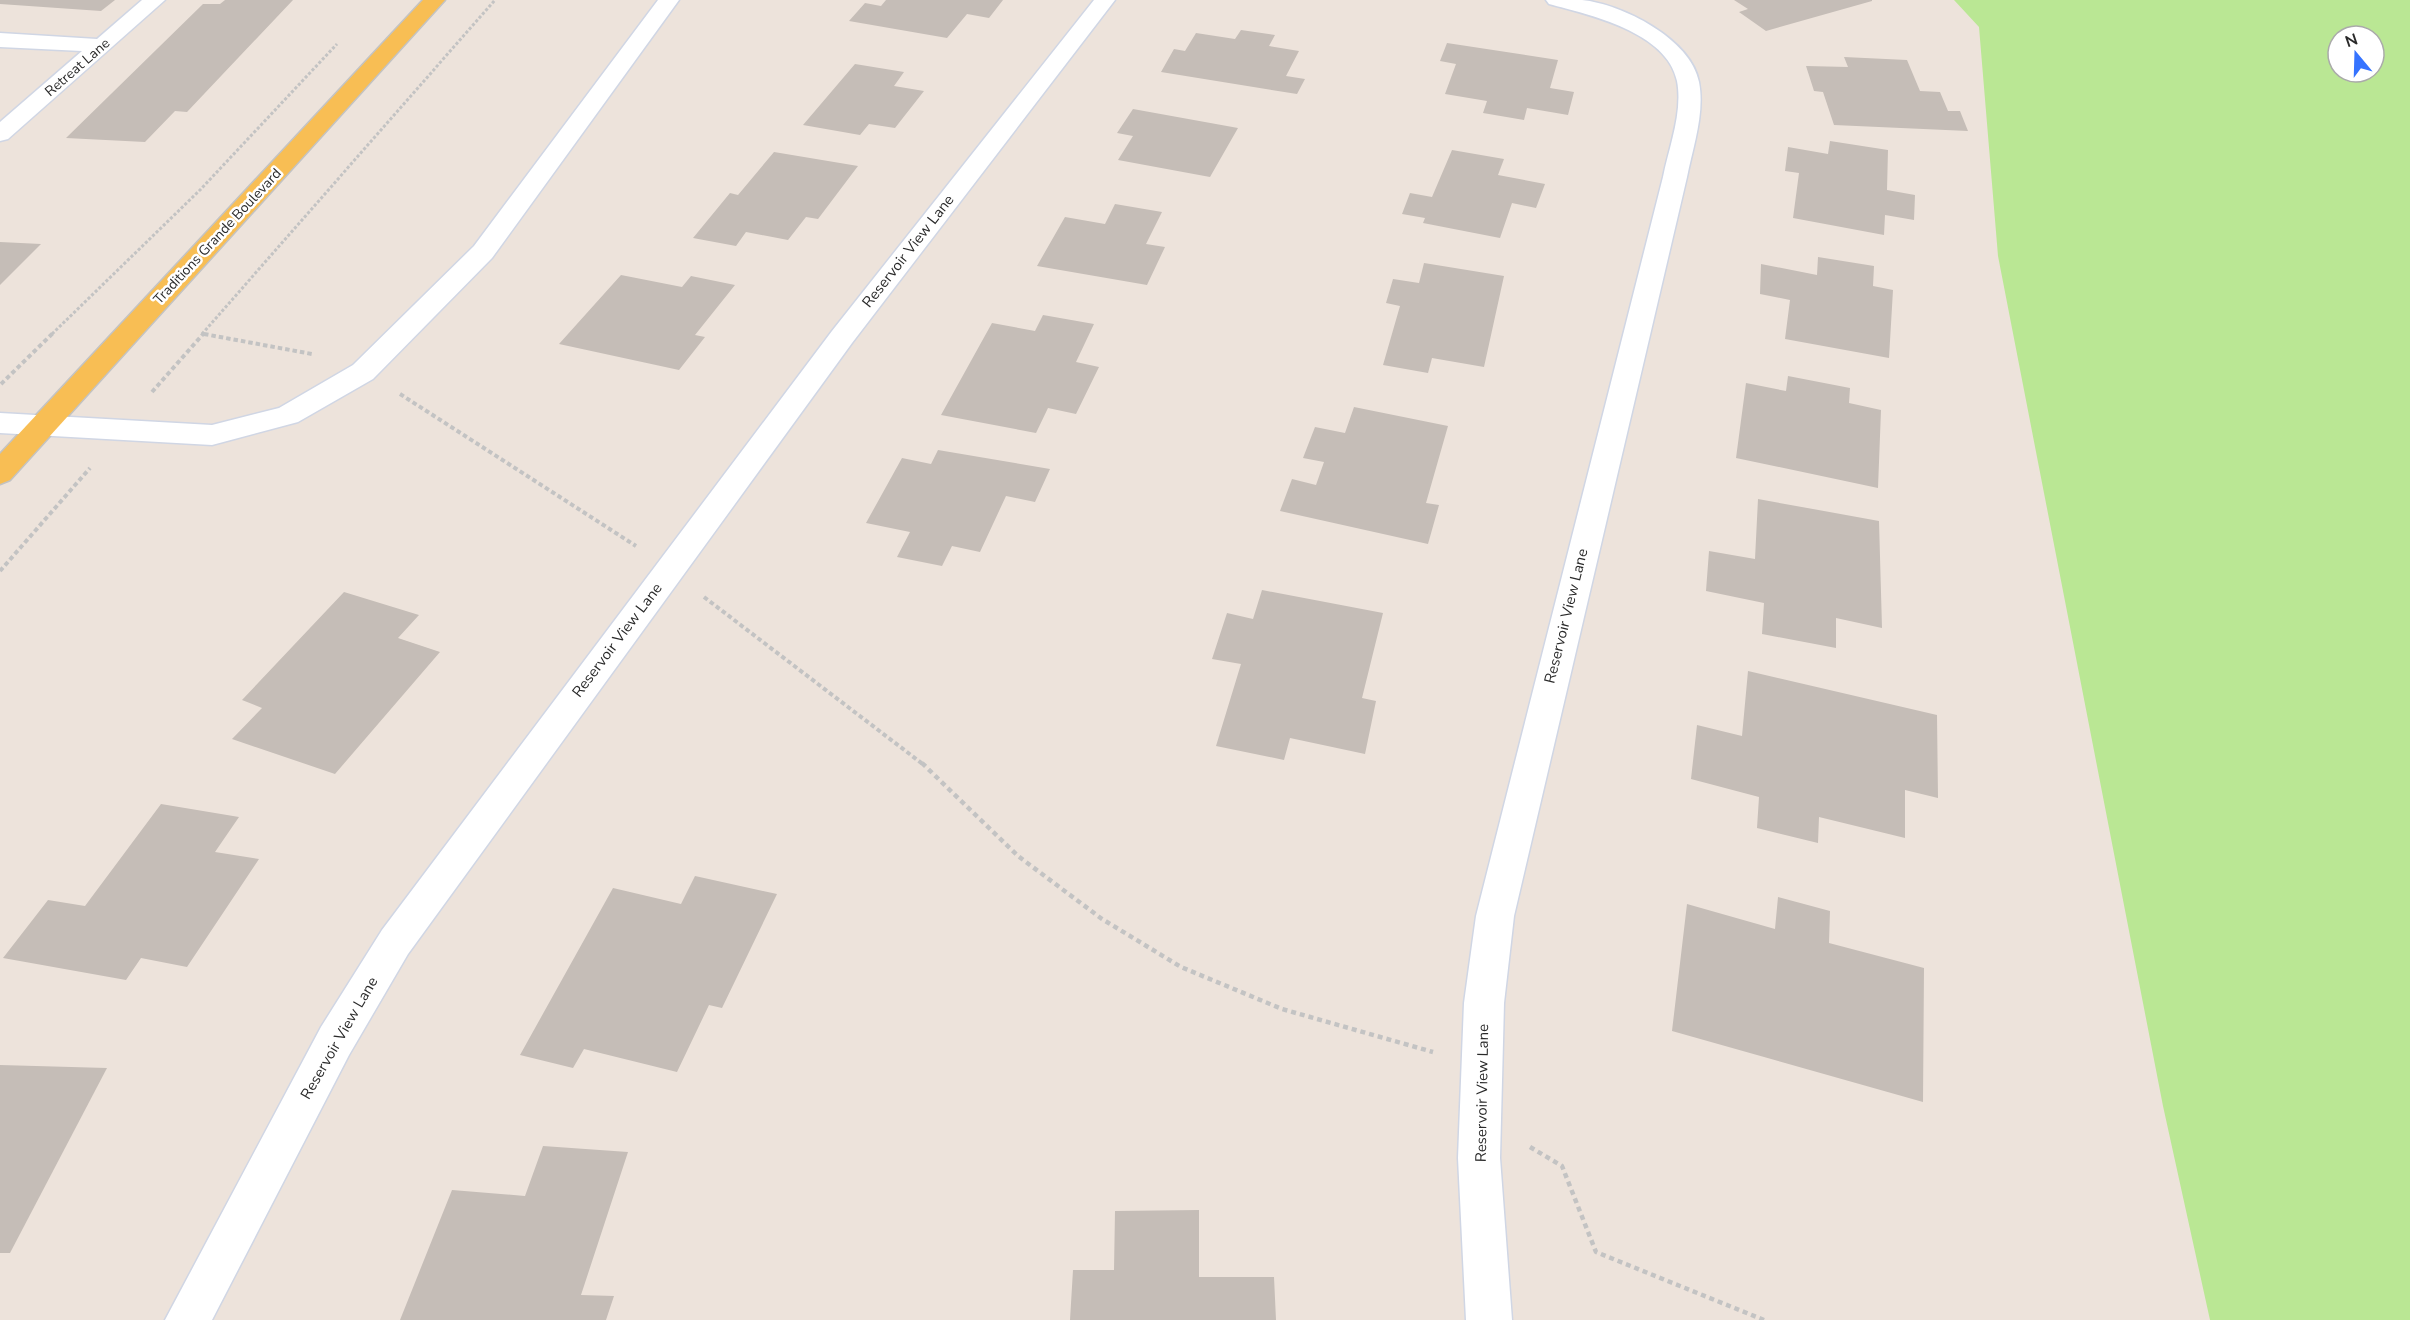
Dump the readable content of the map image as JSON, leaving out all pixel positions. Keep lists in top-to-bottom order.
{
  "streets": {
    "main road": ["Traditions Grande Boulevard"],
    "street": ["Retreat Lane", "Reservoir View Lane"]
  },
  "north": "top"
}
